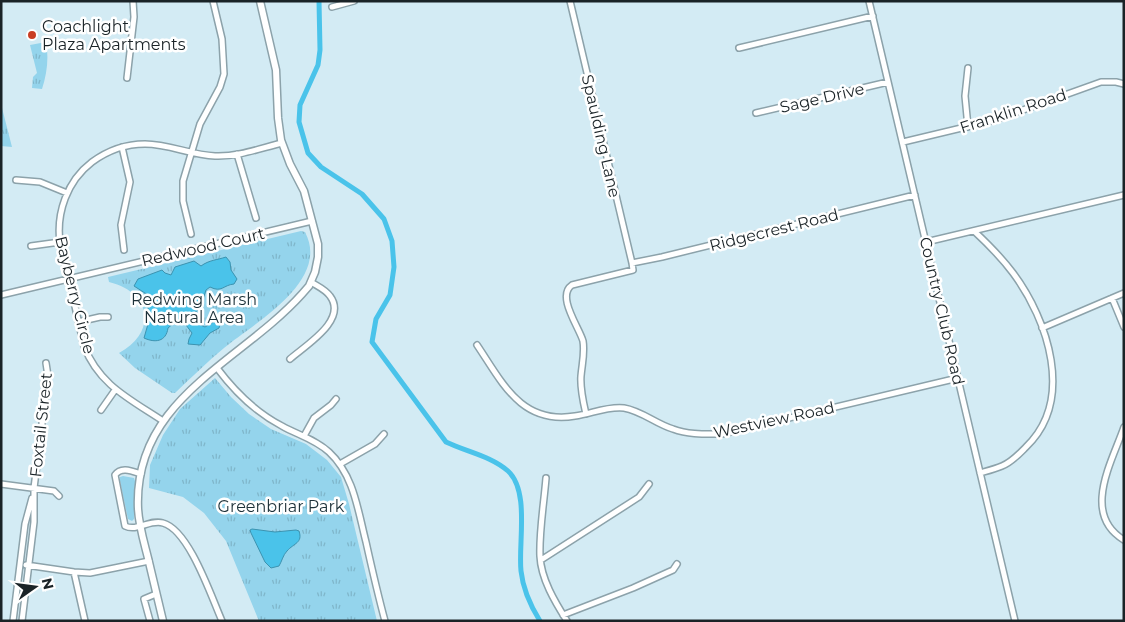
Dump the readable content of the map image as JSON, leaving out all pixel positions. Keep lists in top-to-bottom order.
{
  "streets": {
    "street": [
      "Sage Drive",
      "Franklin Road",
      "Spaulding Lane",
      "Ridgecrest Road",
      "Redwood Court",
      "Bayberry Circle",
      "Country Club Road",
      "Westview Road",
      "Foxtail Street"
    ]
  },
  "crossings": [
    ["Sage Drive", "Country Club Road"],
    ["Franklin Road", "Country Club Road"],
    ["Spaulding Lane", "Ridgecrest Road"],
    ["Spaulding Lane", "Westview Road"],
    ["Ridgecrest Road", "Country Club Road"],
    ["Redwood Court", "Bayberry Circle"],
    ["Country Club Road", "Westview Road"]
  ],
  "parks": ["Redwing Marsh Natural Area", "Greenbriar Park"],
  "places": ["Coachlight Plaza Apartments"],
  "north": "right"
}
